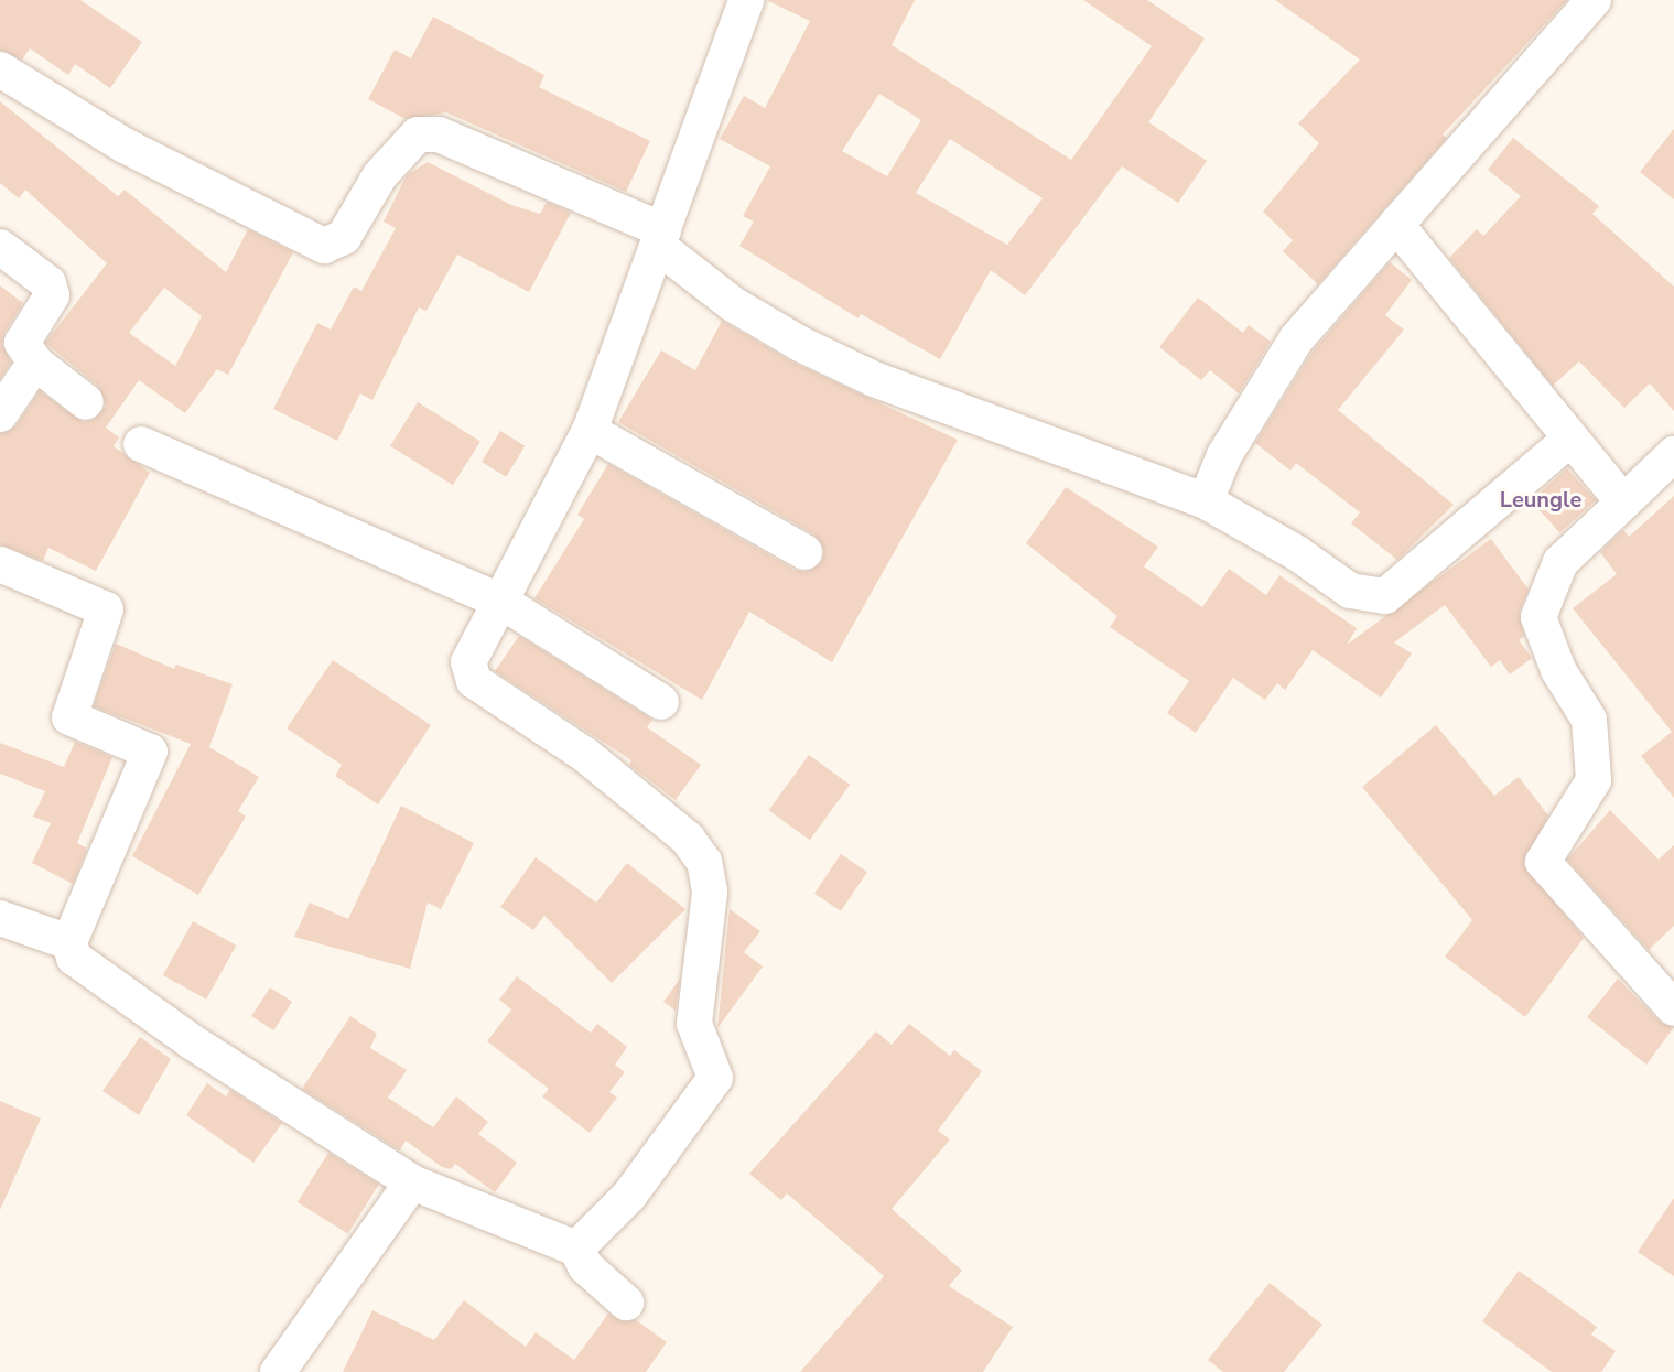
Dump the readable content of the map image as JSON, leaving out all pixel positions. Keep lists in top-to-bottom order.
{
  "districts": ["Leungle"]
}
